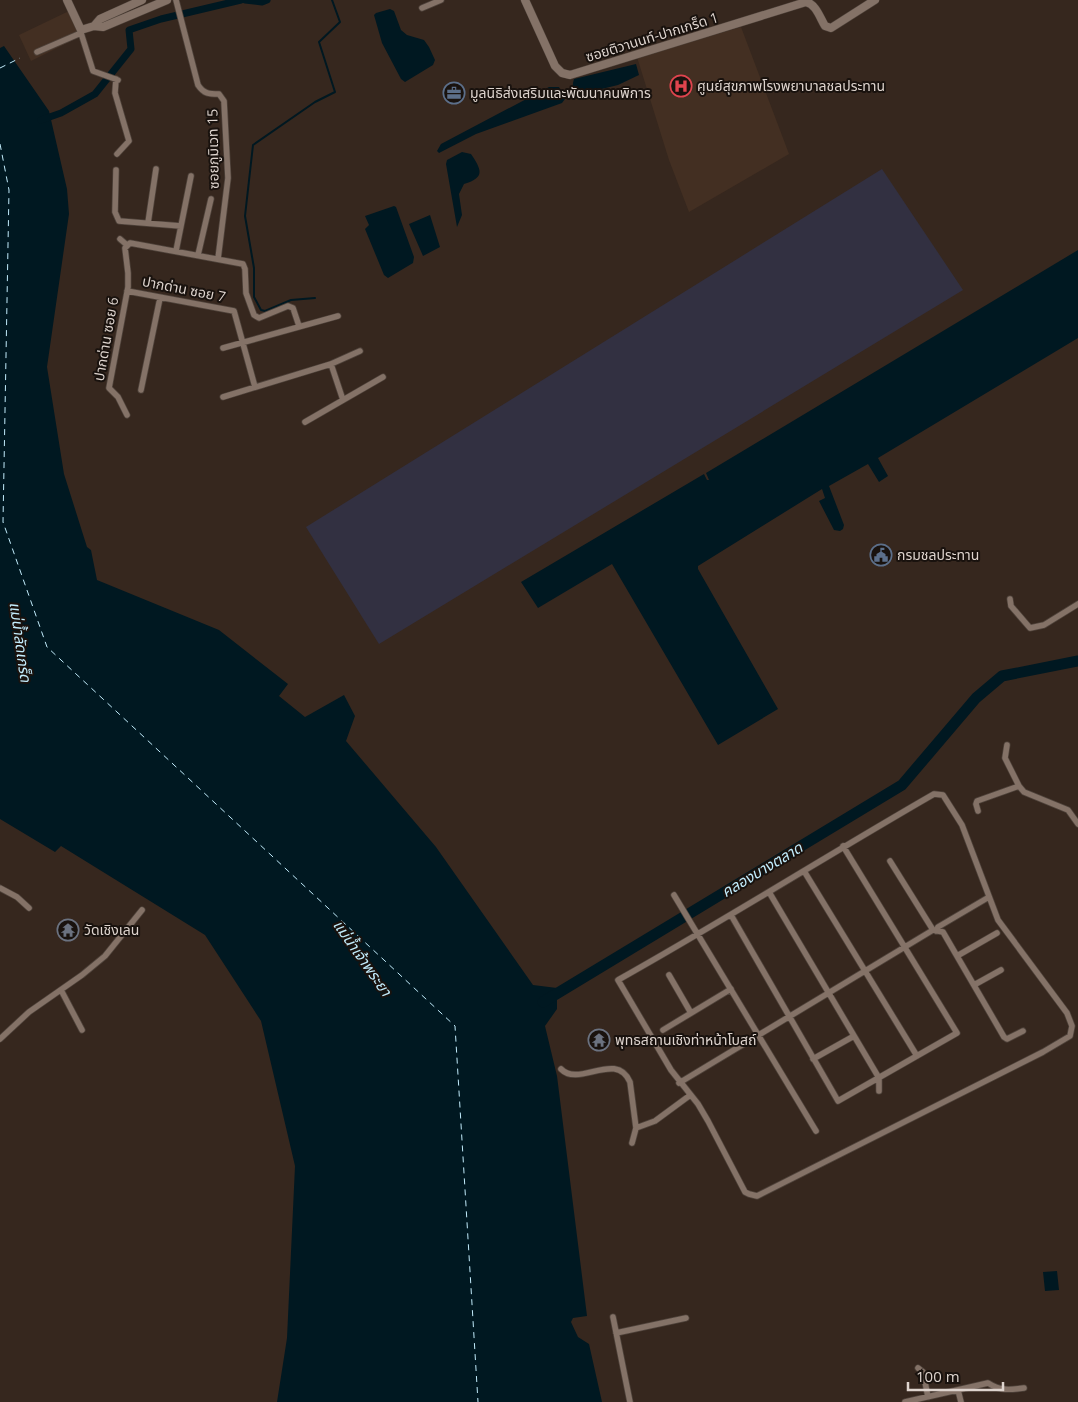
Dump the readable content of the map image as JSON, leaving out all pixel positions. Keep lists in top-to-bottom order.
{
  "streets": {
    "street": [
      "ซอยติวานนท์-ปากเกร็ด 1",
      "ซอยภูมิเวท 15",
      "ปากด่าน ซอย 7",
      "ปากด่าน ซอย 6"
    ]
  },
  "crossings": [
    ["ปากด่าน ซอย 7", "ปากด่าน ซอย 6"]
  ],
  "water": ["แม่น้ำลัดเกร็ด", "คลองบางตลาด", "แม่น้ำเจ้าพระยา"],
  "places": {
    "hospital": ["ศูนย์สุขภาพโรงพยาบาลชลประทาน"],
    "office": ["มูลนิธิส่งเสริมและพัฒนาคนพิการ"],
    "public building": ["กรมชลประทาน"],
    "temple": ["วัดเชิงเลน", "พุทธสถานเชิงท่าหน้าโบสถ์"]
  },
  "scale_bar": "100 m"
}
